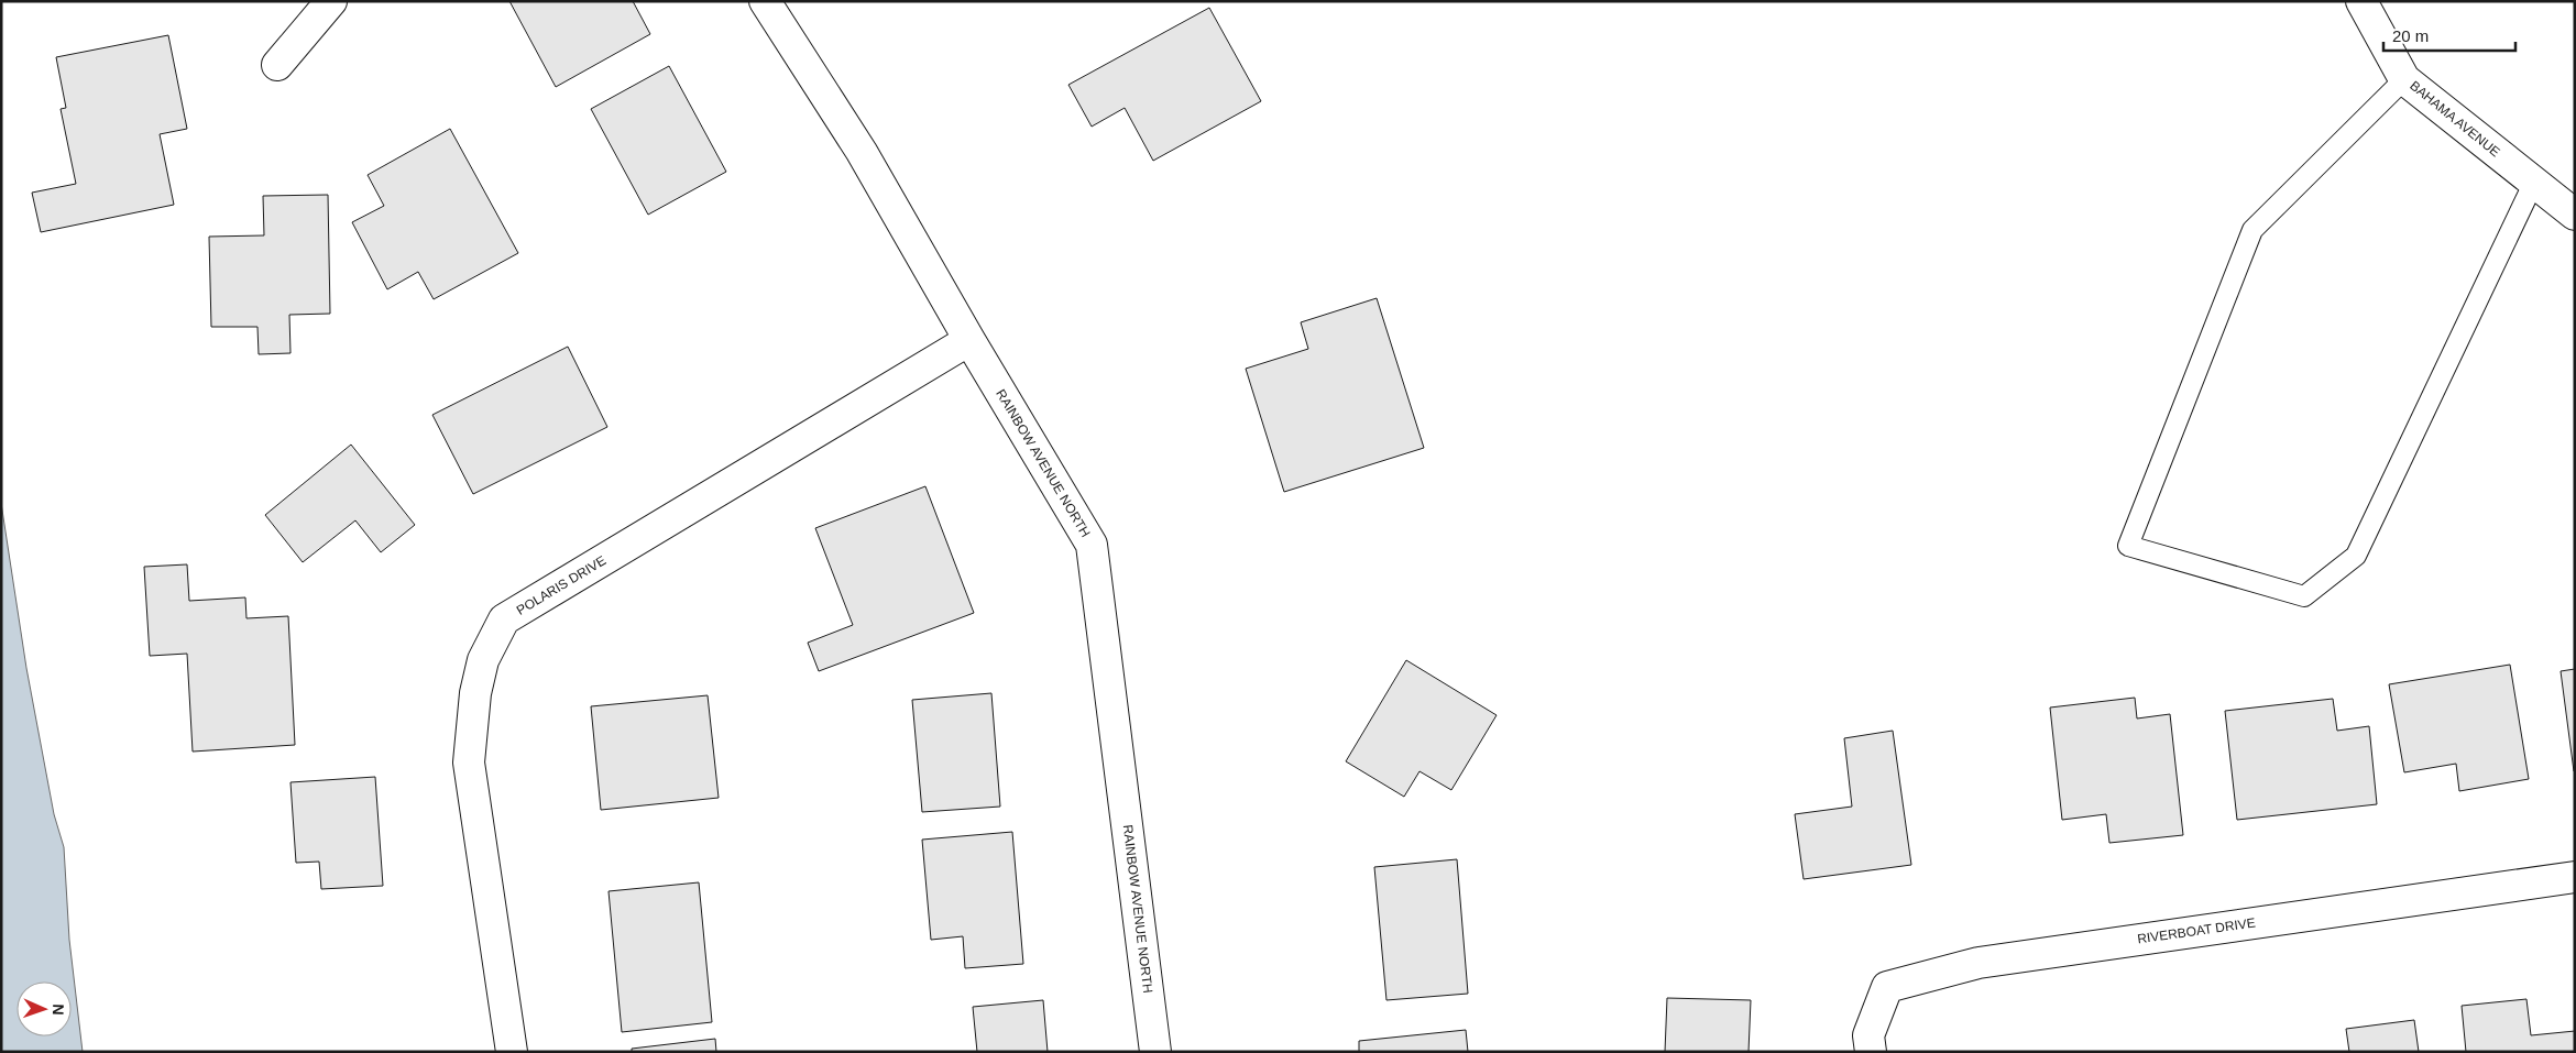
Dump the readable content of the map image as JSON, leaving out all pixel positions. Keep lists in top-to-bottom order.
{
  "streets": {
    "street": [
      "BAHAMA AVENUE",
      "RAINBOW AVENUE NORTH",
      "POLARIS DRIVE",
      "RIVERBOAT DRIVE"
    ]
  },
  "crossings": [
    ["RAINBOW AVENUE NORTH", "POLARIS DRIVE"]
  ],
  "scale_bar": "20 m",
  "north": "right"
}
